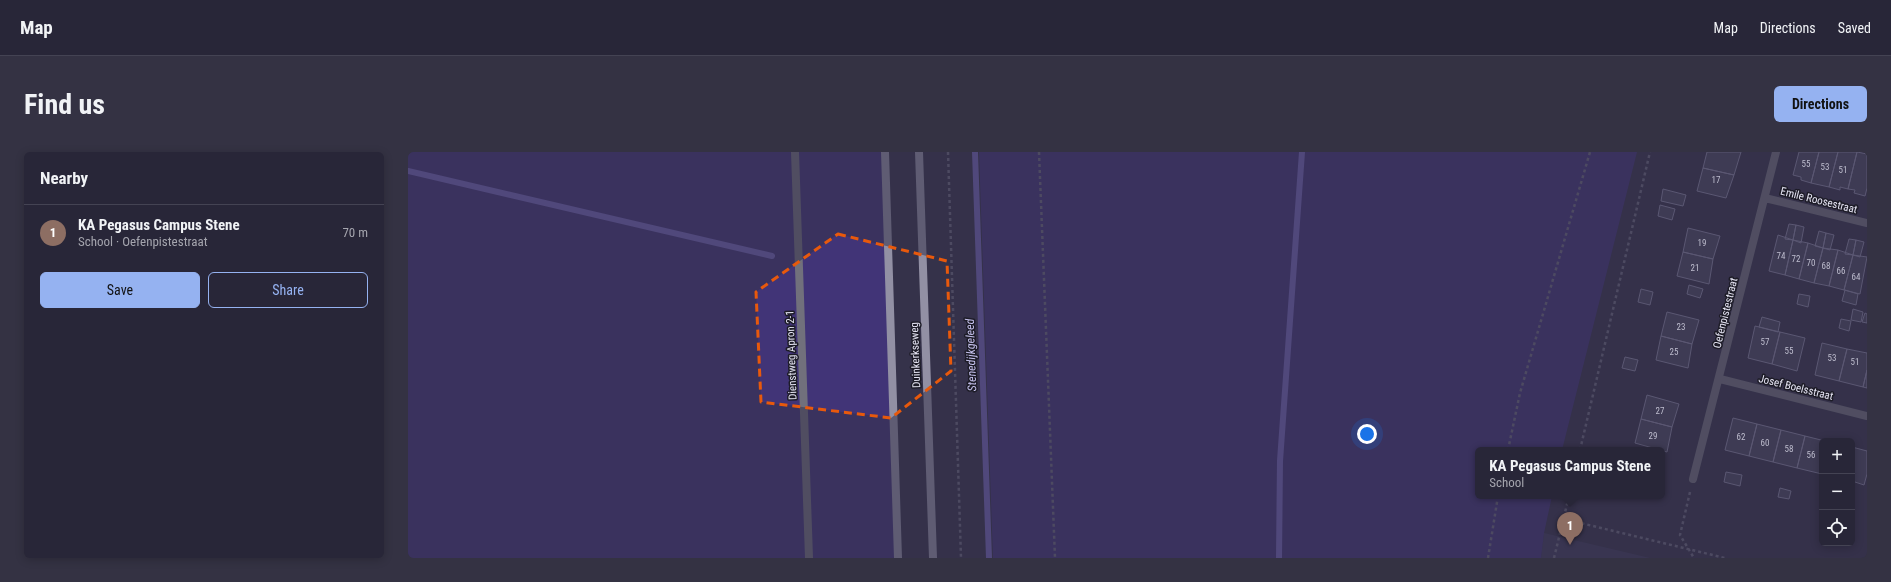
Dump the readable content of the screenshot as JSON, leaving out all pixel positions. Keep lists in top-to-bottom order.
{
  "streets": {
    "main road": ["Duinkerkseweg"],
    "street": [
      "Emile Roosestraat",
      "Oefenpistestraat",
      "Dienstweg Apron 2-1",
      "Josef Boelsstraat"
    ]
  },
  "crossings": [
    ["Emile Roosestraat", "Oefenpistestraat"],
    ["Oefenpistestraat", "Josef Boelsstraat"]
  ],
  "water": ["Stenedijkgeleed"],
  "house_numbers": [
    "55",
    "53",
    "51",
    "17",
    "19",
    "74",
    "72",
    "70",
    "68",
    "21",
    "66",
    "64",
    "23",
    "57",
    "55",
    "25",
    "53",
    "51",
    "27",
    "29",
    "62",
    "60",
    "58",
    "56"
  ],
  "page": {
    "header": "Map",
    "nav": ["Map", "Directions", "Saved"],
    "buttons": [
      "Directions",
      ["Save", "Share"]
    ],
    "title": "Find us",
    "heading": "Nearby",
    "list": [
      {
        "mark": "1",
        "name": "KA Pegasus Campus Stene",
        "note": "School · Oefenpistestraat",
        "value": "70 m"
      }
    ],
    "map_buttons": ["+", "−"],
    "popup": ["KA Pegasus Campus Stene", "School"],
    "pins": "1"
  }
}
